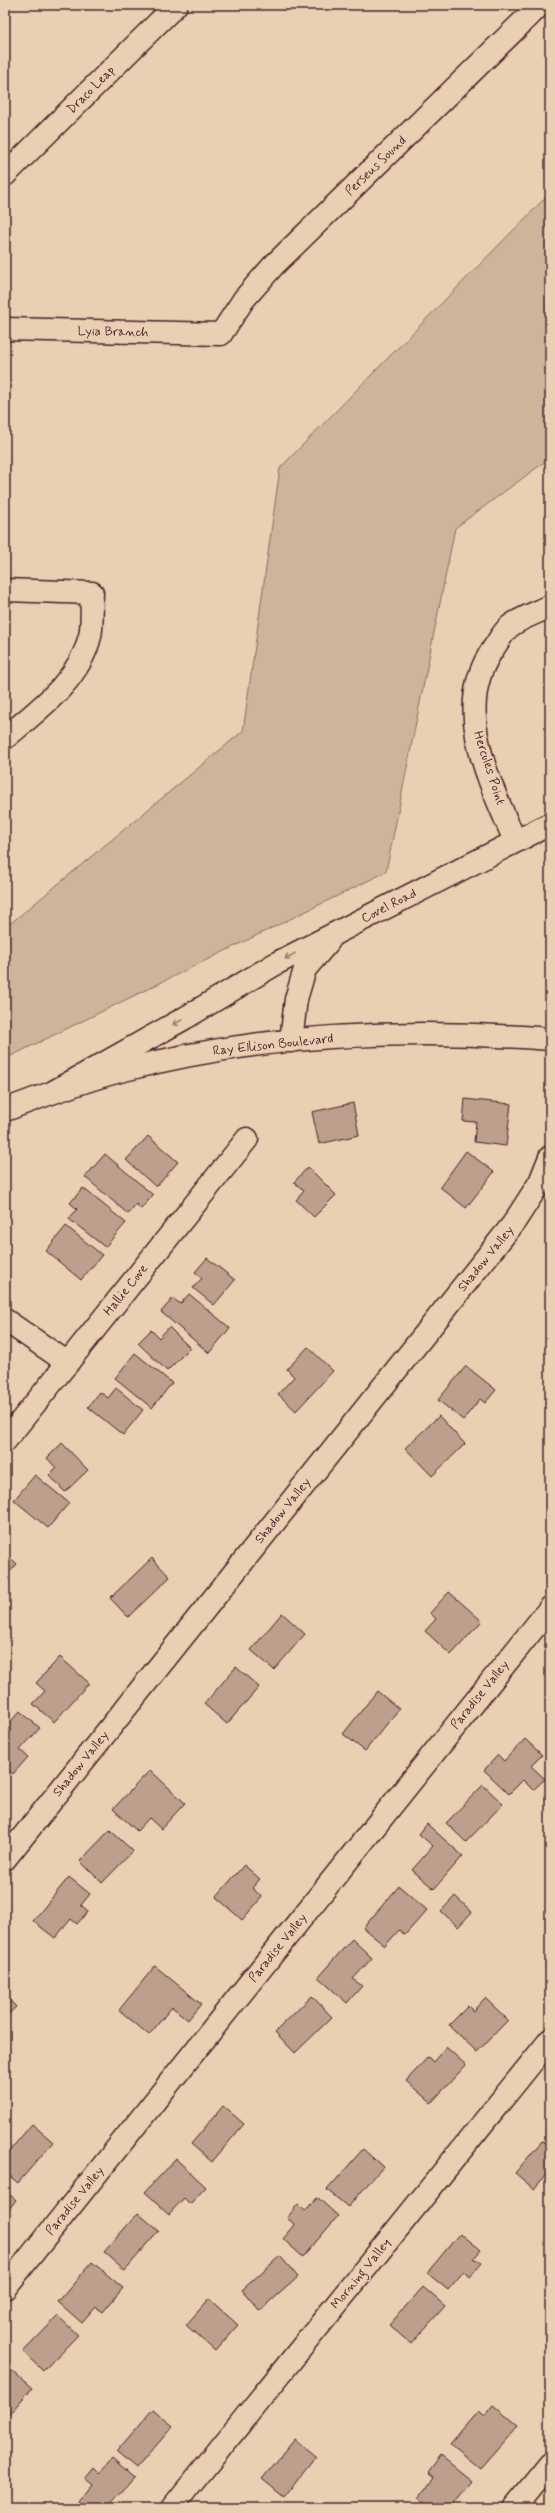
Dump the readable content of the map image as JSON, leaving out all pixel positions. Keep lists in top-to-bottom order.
{
  "streets": {
    "street": [
      "Draco Leap",
      "Perseus Sound",
      "Lyia Branch",
      "Hercules Point",
      "Covel Road",
      "Ray Ellison Boulevard",
      "Shadow Valley",
      "Hallie Cove",
      "Paradise Valley",
      "Morning Valley"
    ]
  },
  "crossings": [
    ["Perseus Sound", "Lyia Branch"],
    ["Hercules Point", "Covel Road"],
    ["Covel Road", "Ray Ellison Boulevard"]
  ]
}
